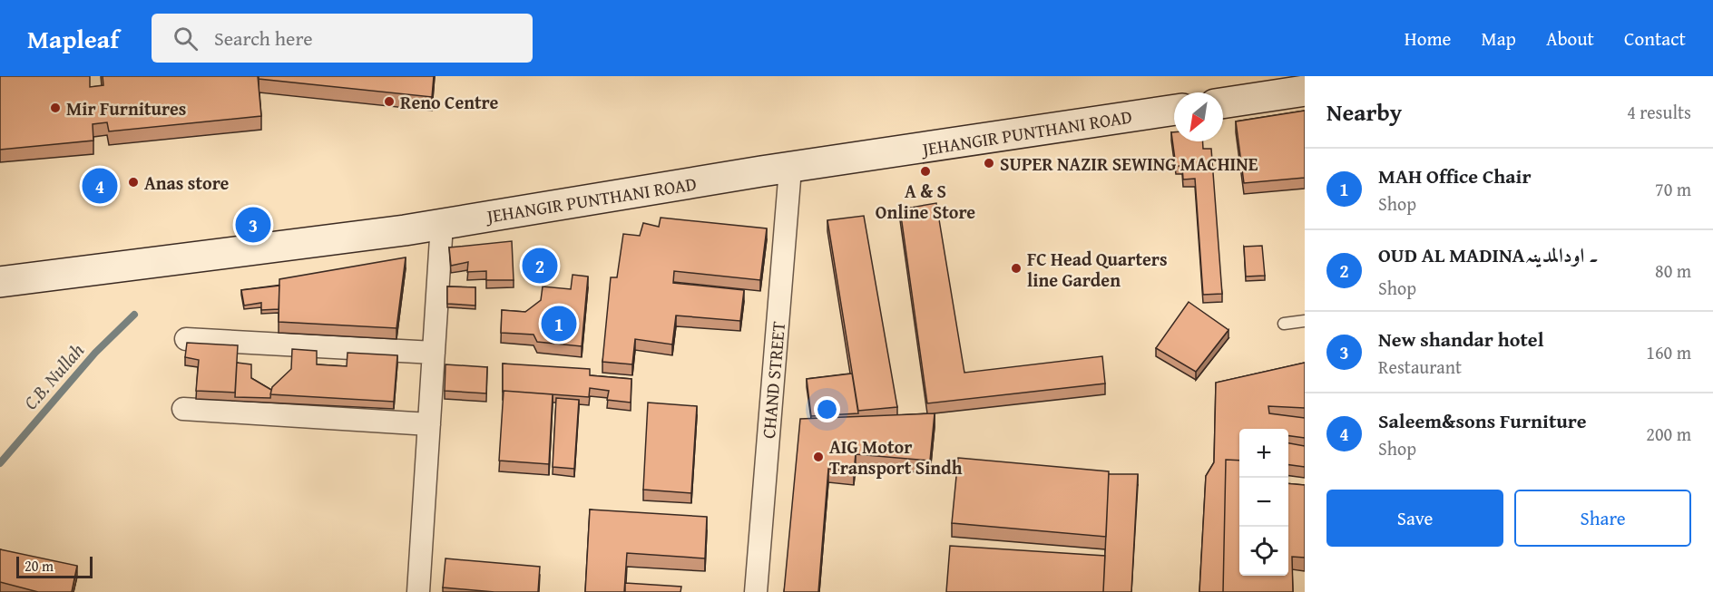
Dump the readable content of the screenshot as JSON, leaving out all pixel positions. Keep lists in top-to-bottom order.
{
  "streets": {
    "street": ["JEHANGIR PUNTHANI ROAD", "CHAND STREET"]
  },
  "crossings": [
    ["JEHANGIR PUNTHANI ROAD", "CHAND STREET"]
  ],
  "water": ["C.B. Nullah"],
  "places": [
    "Reno Centre",
    "Mir Furnitures",
    "SUPER NAZIR SEWING MACHINE",
    "A & S Online Store",
    "Anas store",
    "FC Head Quarters line Garden",
    "AIG Motor Transport Sindh"
  ],
  "scale_bar": "20 m",
  "north": "bottom left",
  "page": {
    "header": "Mapleaf",
    "search": "Search here",
    "nav": [
      "Home",
      "Map",
      "About",
      "Contact"
    ],
    "heading": ["Nearby", "4 results"],
    "list": [
      {
        "mark": "1",
        "name": "MAH Office Chair",
        "note": "Shop",
        "value": "70 m"
      },
      {
        "mark": "2",
        "name": "OUD AL MADINA۔ اودالمدینہ",
        "note": "Shop",
        "value": "80 m"
      },
      {
        "mark": "3",
        "name": "New shandar hotel",
        "note": "Restaurant",
        "value": "160 m"
      },
      {
        "mark": "4",
        "name": "Saleem&sons Furniture",
        "note": "Shop",
        "value": "200 m"
      }
    ],
    "pins": [
      "4",
      "3",
      "2",
      "1"
    ],
    "map_buttons": ["+", "−"],
    "buttons": ["Save", "Share"],
    "scale": "20 m"
  }
}
